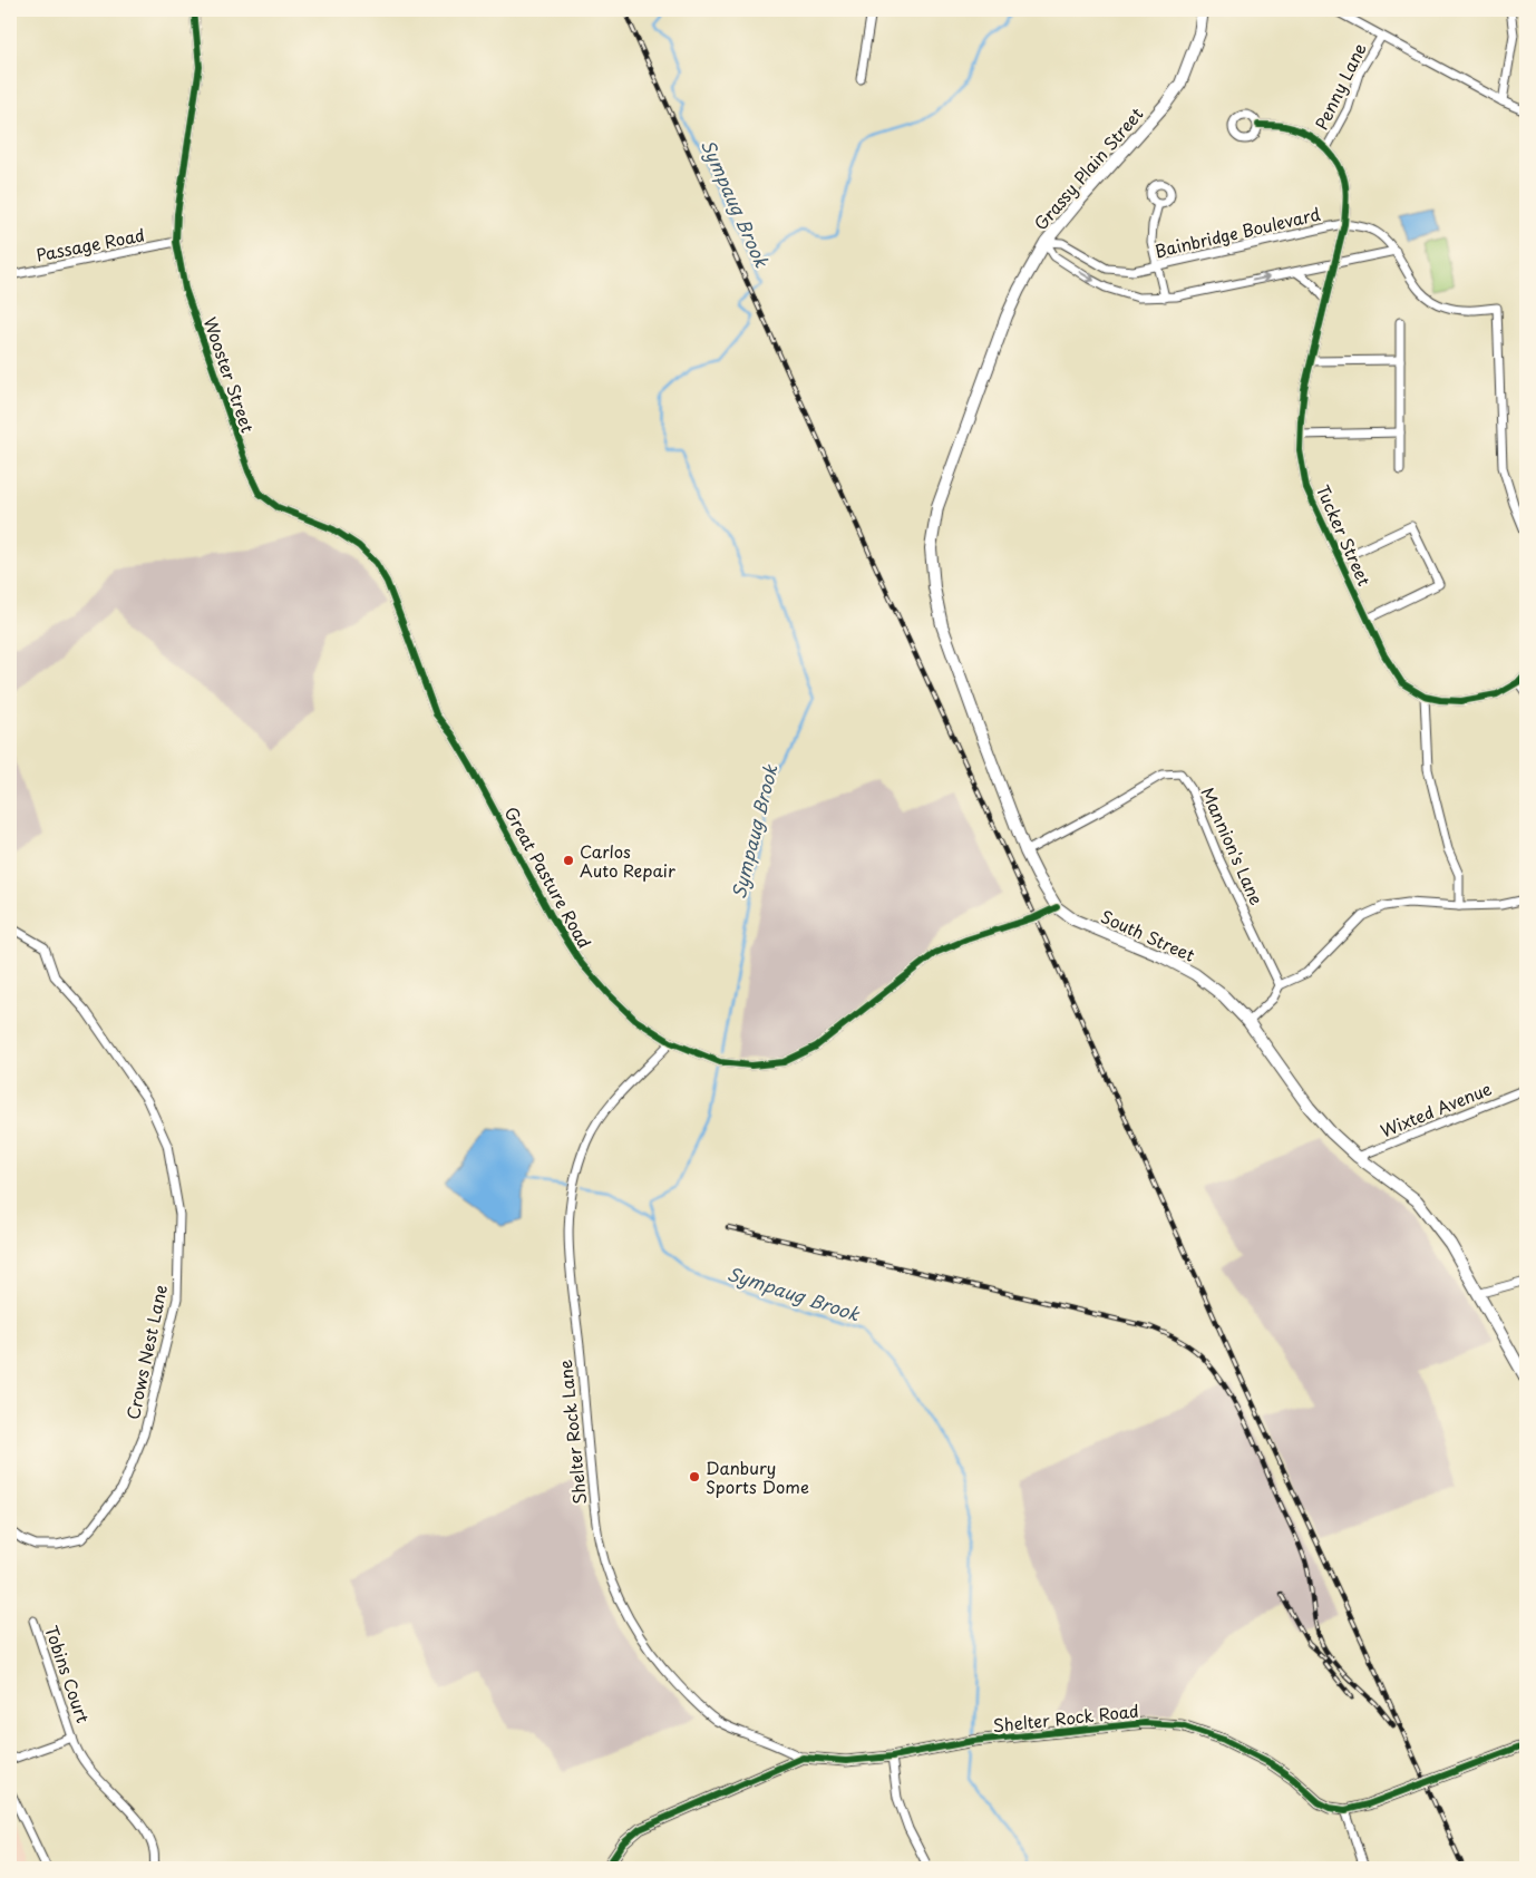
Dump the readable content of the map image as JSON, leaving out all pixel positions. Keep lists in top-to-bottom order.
{
  "streets": {
    "main road": ["Grassy Plain Street", "South Street"],
    "street": [
      "Penny Lane",
      "Bainbridge Boulevard",
      "Passage Road",
      "Wooster Street",
      "Tucker Street",
      "Mannion's Lane",
      "Great Pasture Road",
      "Wixted Avenue",
      "Crows Nest Lane",
      "Shelter Rock Lane",
      "Tobins Court",
      "Shelter Rock Road"
    ]
  },
  "crossings": [
    ["Penny Lane", "Bainbridge Boulevard"],
    ["Penny Lane", "Tucker Street"],
    ["Grassy Plain Street", "Bainbridge Boulevard"],
    ["Grassy Plain Street", "South Street"],
    ["Bainbridge Boulevard", "Tucker Street"],
    ["Passage Road", "Wooster Street"],
    ["Wooster Street", "Great Pasture Road"],
    ["Mannion's Lane", "South Street"],
    ["Great Pasture Road", "South Street"],
    ["Great Pasture Road", "Shelter Rock Lane"],
    ["South Street", "Wixted Avenue"],
    ["Shelter Rock Lane", "Shelter Rock Road"]
  ],
  "water": ["Sympaug Brook"],
  "places": ["Carlos Auto Repair", "Danbury Sports Dome"]
}
